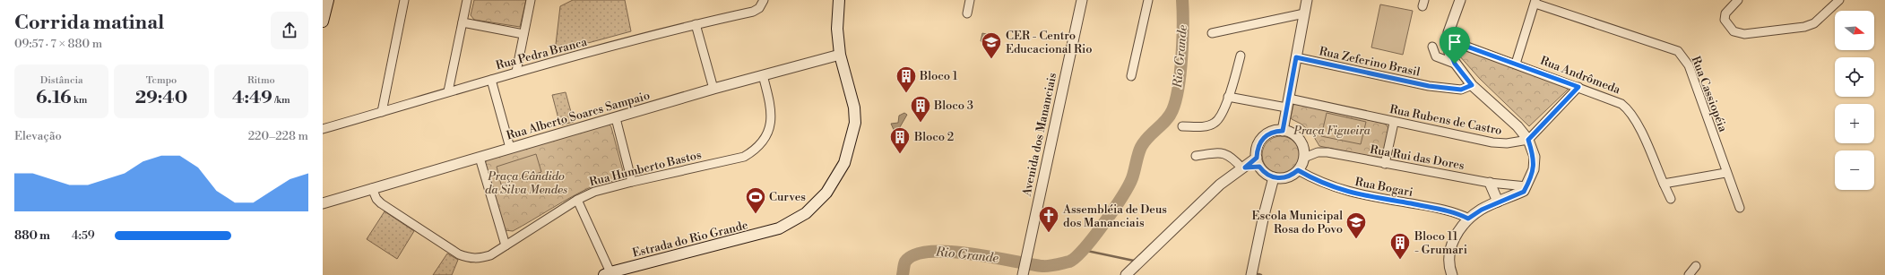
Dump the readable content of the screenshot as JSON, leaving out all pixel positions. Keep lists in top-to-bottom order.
{
  "streets": {
    "main road": ["Estrada do Rio Grande"],
    "street": [
      "Rua Pedra Branca",
      "Rua Zeferino Brasil",
      "Rua Andrômeda",
      "Rua Cassiopéia",
      "Rua Alberto Soares Sampaio",
      "Rua Rubens de Castro",
      "Avenida dos Mananciais",
      "Rua Rui das Dores",
      "Rua Humberto Bastos",
      "Rua Bogari"
    ]
  },
  "crossings": [
    ["Rua Alberto Soares Sampaio", "Rua Humberto Bastos"],
    ["Rua Alberto Soares Sampaio", "Estrada do Rio Grande"],
    ["Rua Rui das Dores", "Rua Bogari"]
  ],
  "water": ["Rio Grande"],
  "parks": ["Praça Figueira", "Praça Cândido da Silva Mendes"],
  "places": {
    "school or university": ["CER - Centro Educacional Rio", "Escola Municipal Rosa do Povo"],
    "building": [
      "Bloco 1",
      "Bloco 3",
      "Bloco 2",
      "Bloco 11 - Grumari"
    ],
    "sports": ["Curves"],
    "church": ["Assembléia de Deus dos Mananciais"]
  },
  "north": "right",
  "page": {
    "heading": ["Corrida matinal", "09:57 · 7 × 880 m"],
    "map_buttons": ["+", "−"],
    "stats": [
      ["Distância", "6.16 km"],
      ["Tempo", "29:40"],
      ["Ritmo", "4:49 /km"]
    ],
    "chart": ["Elevação", "220–228 m"],
    "list": [
      {
        "name": "880 m",
        "note": "4:59"
      }
    ]
  }
}
